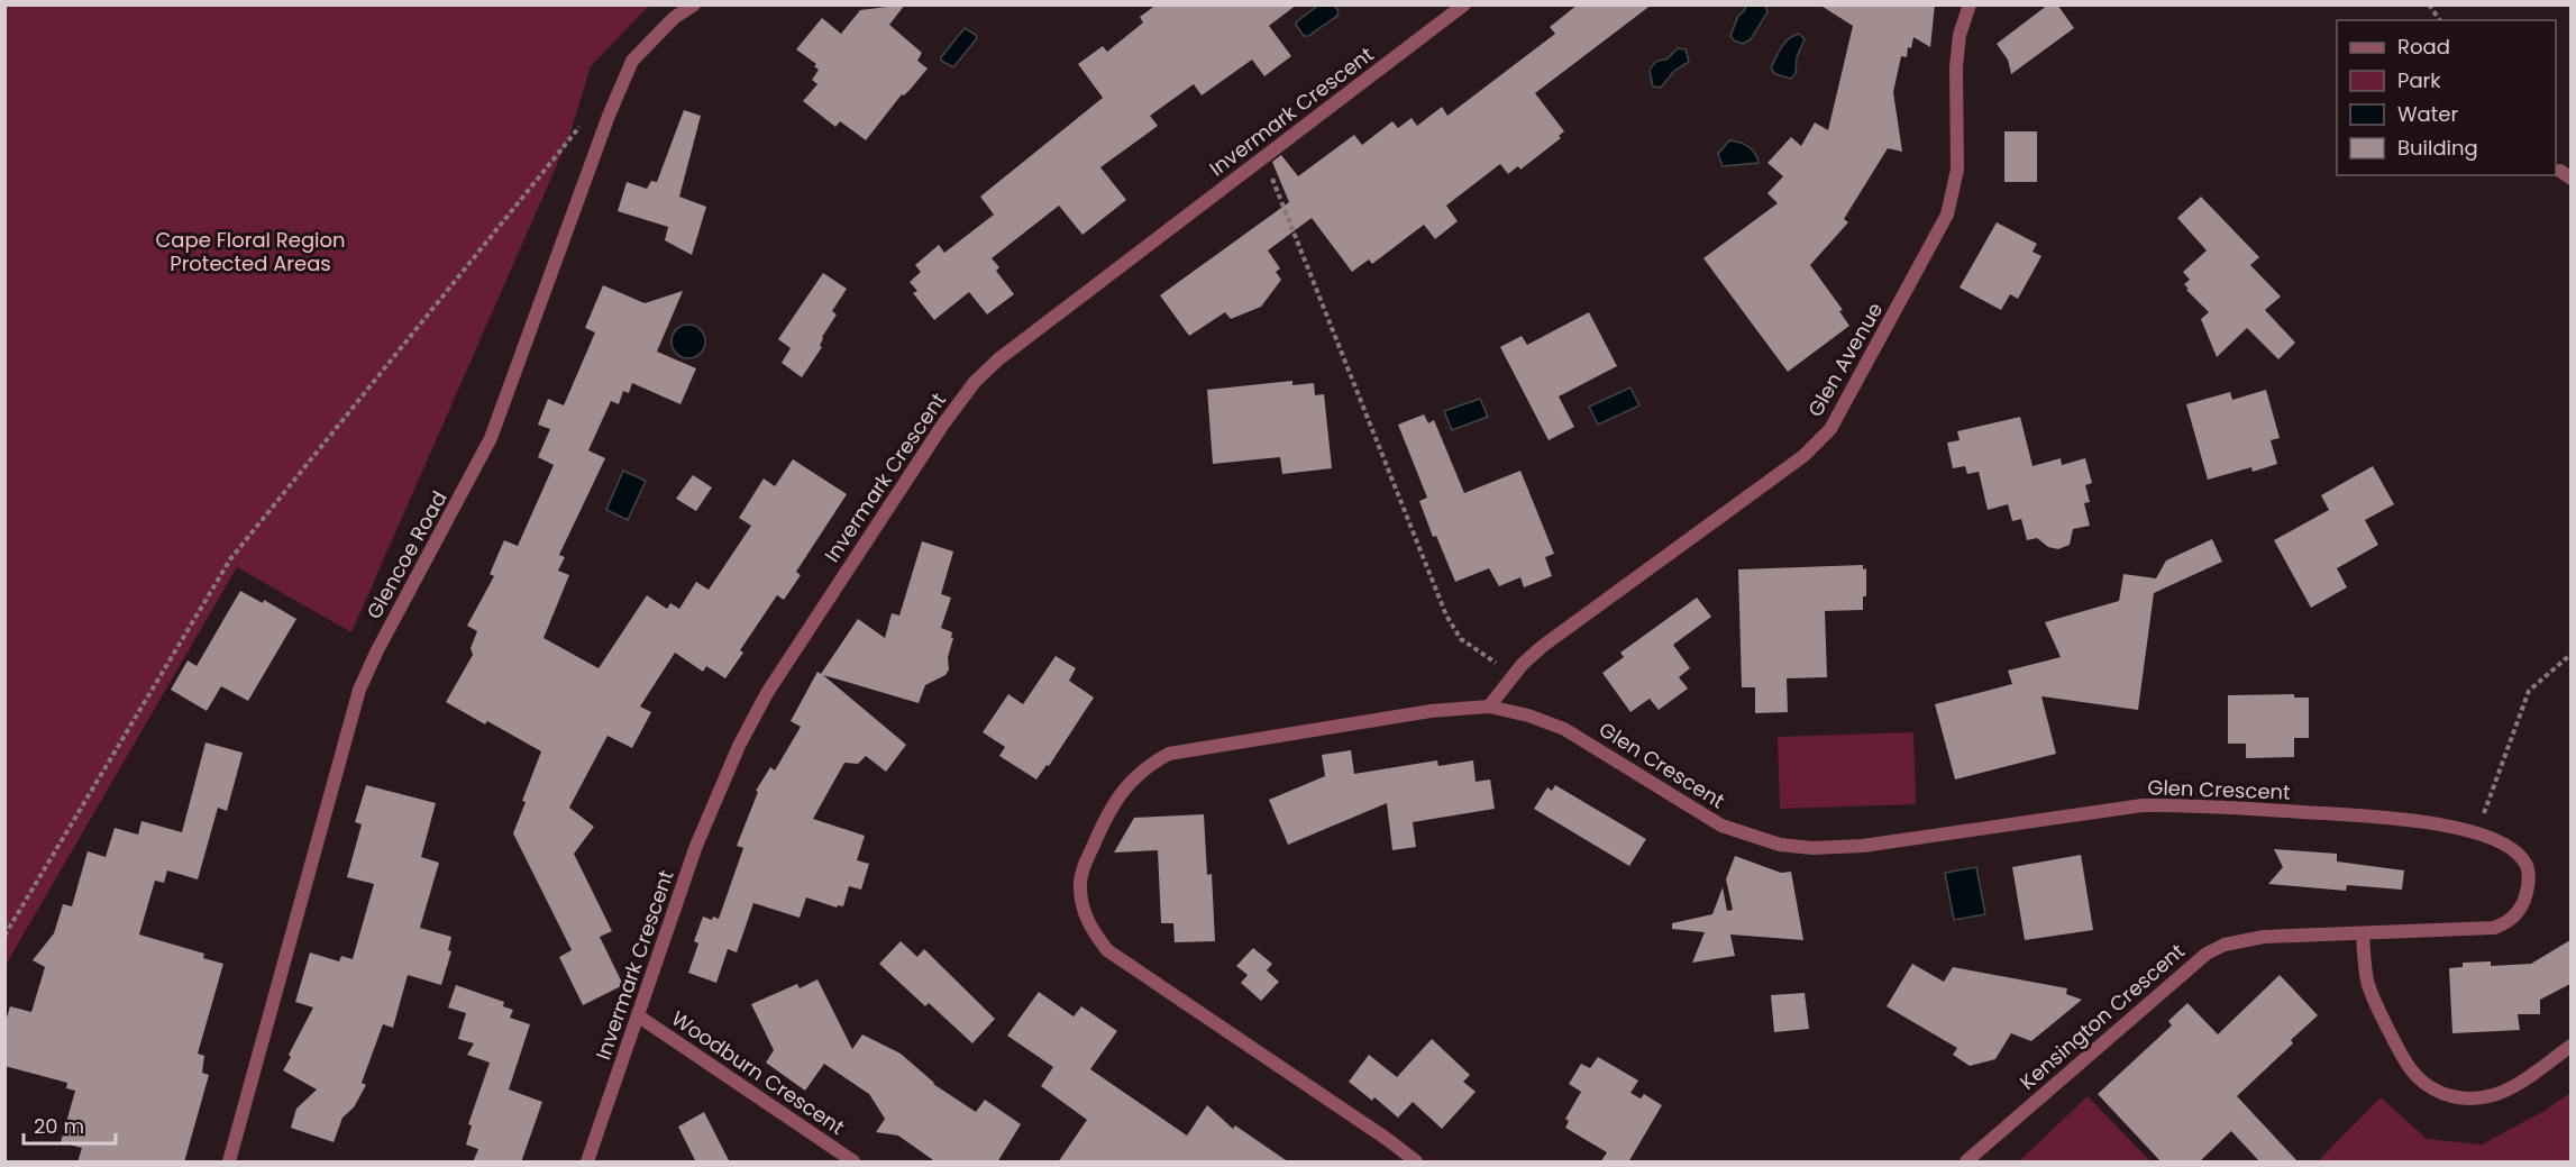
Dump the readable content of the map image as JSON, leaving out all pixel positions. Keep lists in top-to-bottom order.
{
  "streets": {
    "street": [
      "Invermark Crescent",
      "Glen Avenue",
      "Glencoe Road",
      "Glen Crescent",
      "Kensington Crescent",
      "Woodburn Crescent"
    ]
  },
  "crossings": [
    ["Invermark Crescent", "Woodburn Crescent"],
    ["Glen Avenue", "Glen Crescent"],
    ["Glen Crescent", "Kensington Crescent"]
  ],
  "parks": ["Cape Floral Region Protected Areas"],
  "legend": [
    "Road",
    "Park",
    "Water",
    "Building"
  ],
  "scale_bar": "20 m"
}
